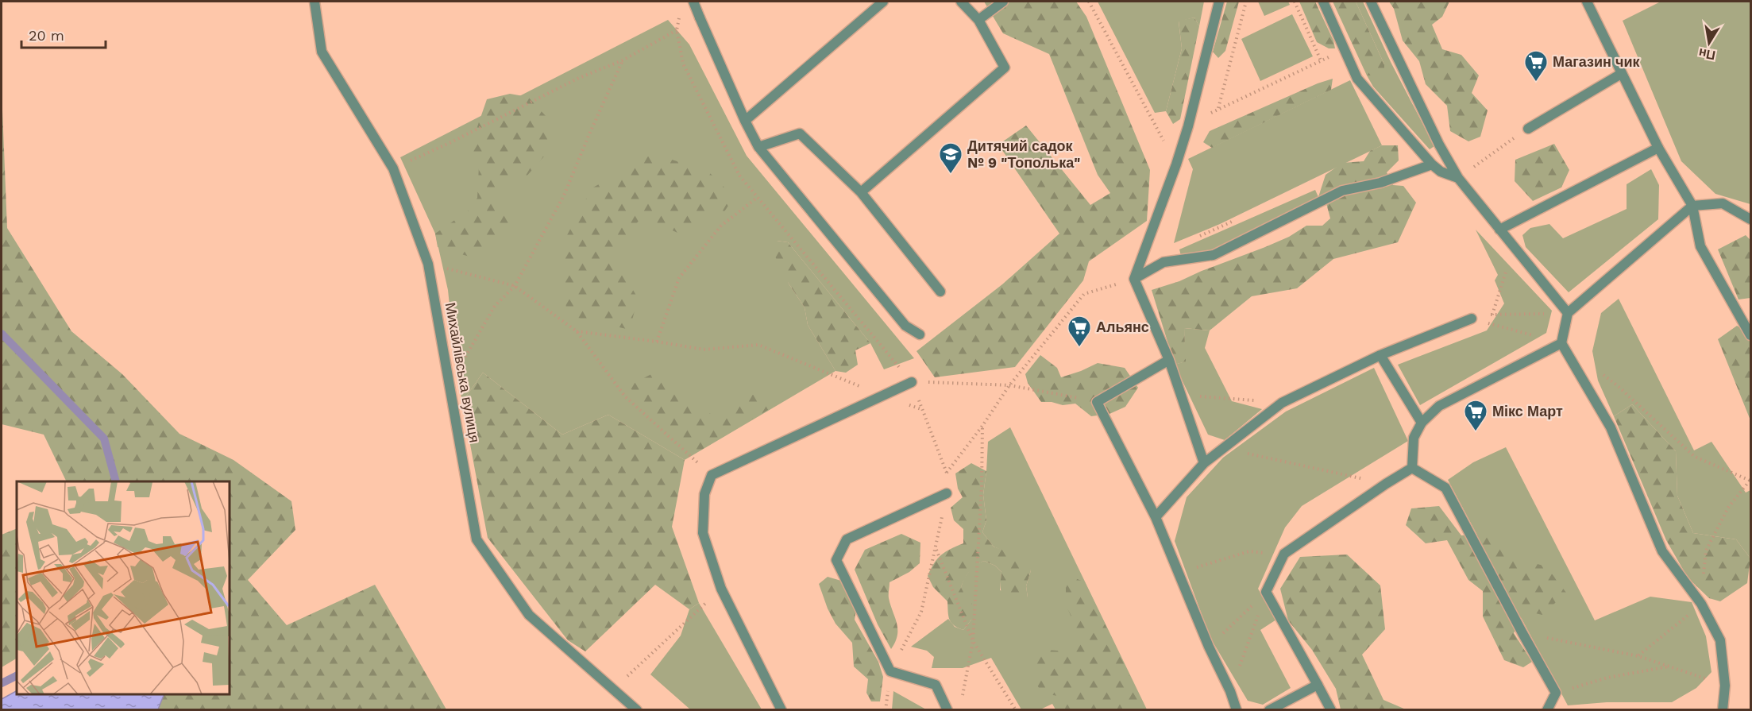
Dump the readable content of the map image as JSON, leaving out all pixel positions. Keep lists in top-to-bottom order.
{
  "streets": {
    "street": ["Михайлівська вулиця"]
  },
  "places": {
    "supermarket": ["Магазин чик", "Альянс", "Мікс Март"],
    "school or university": ["Дитячий садок № 9 \"Тополька\""]
  },
  "scale_bar": "20 m",
  "north": "bottom"
}
